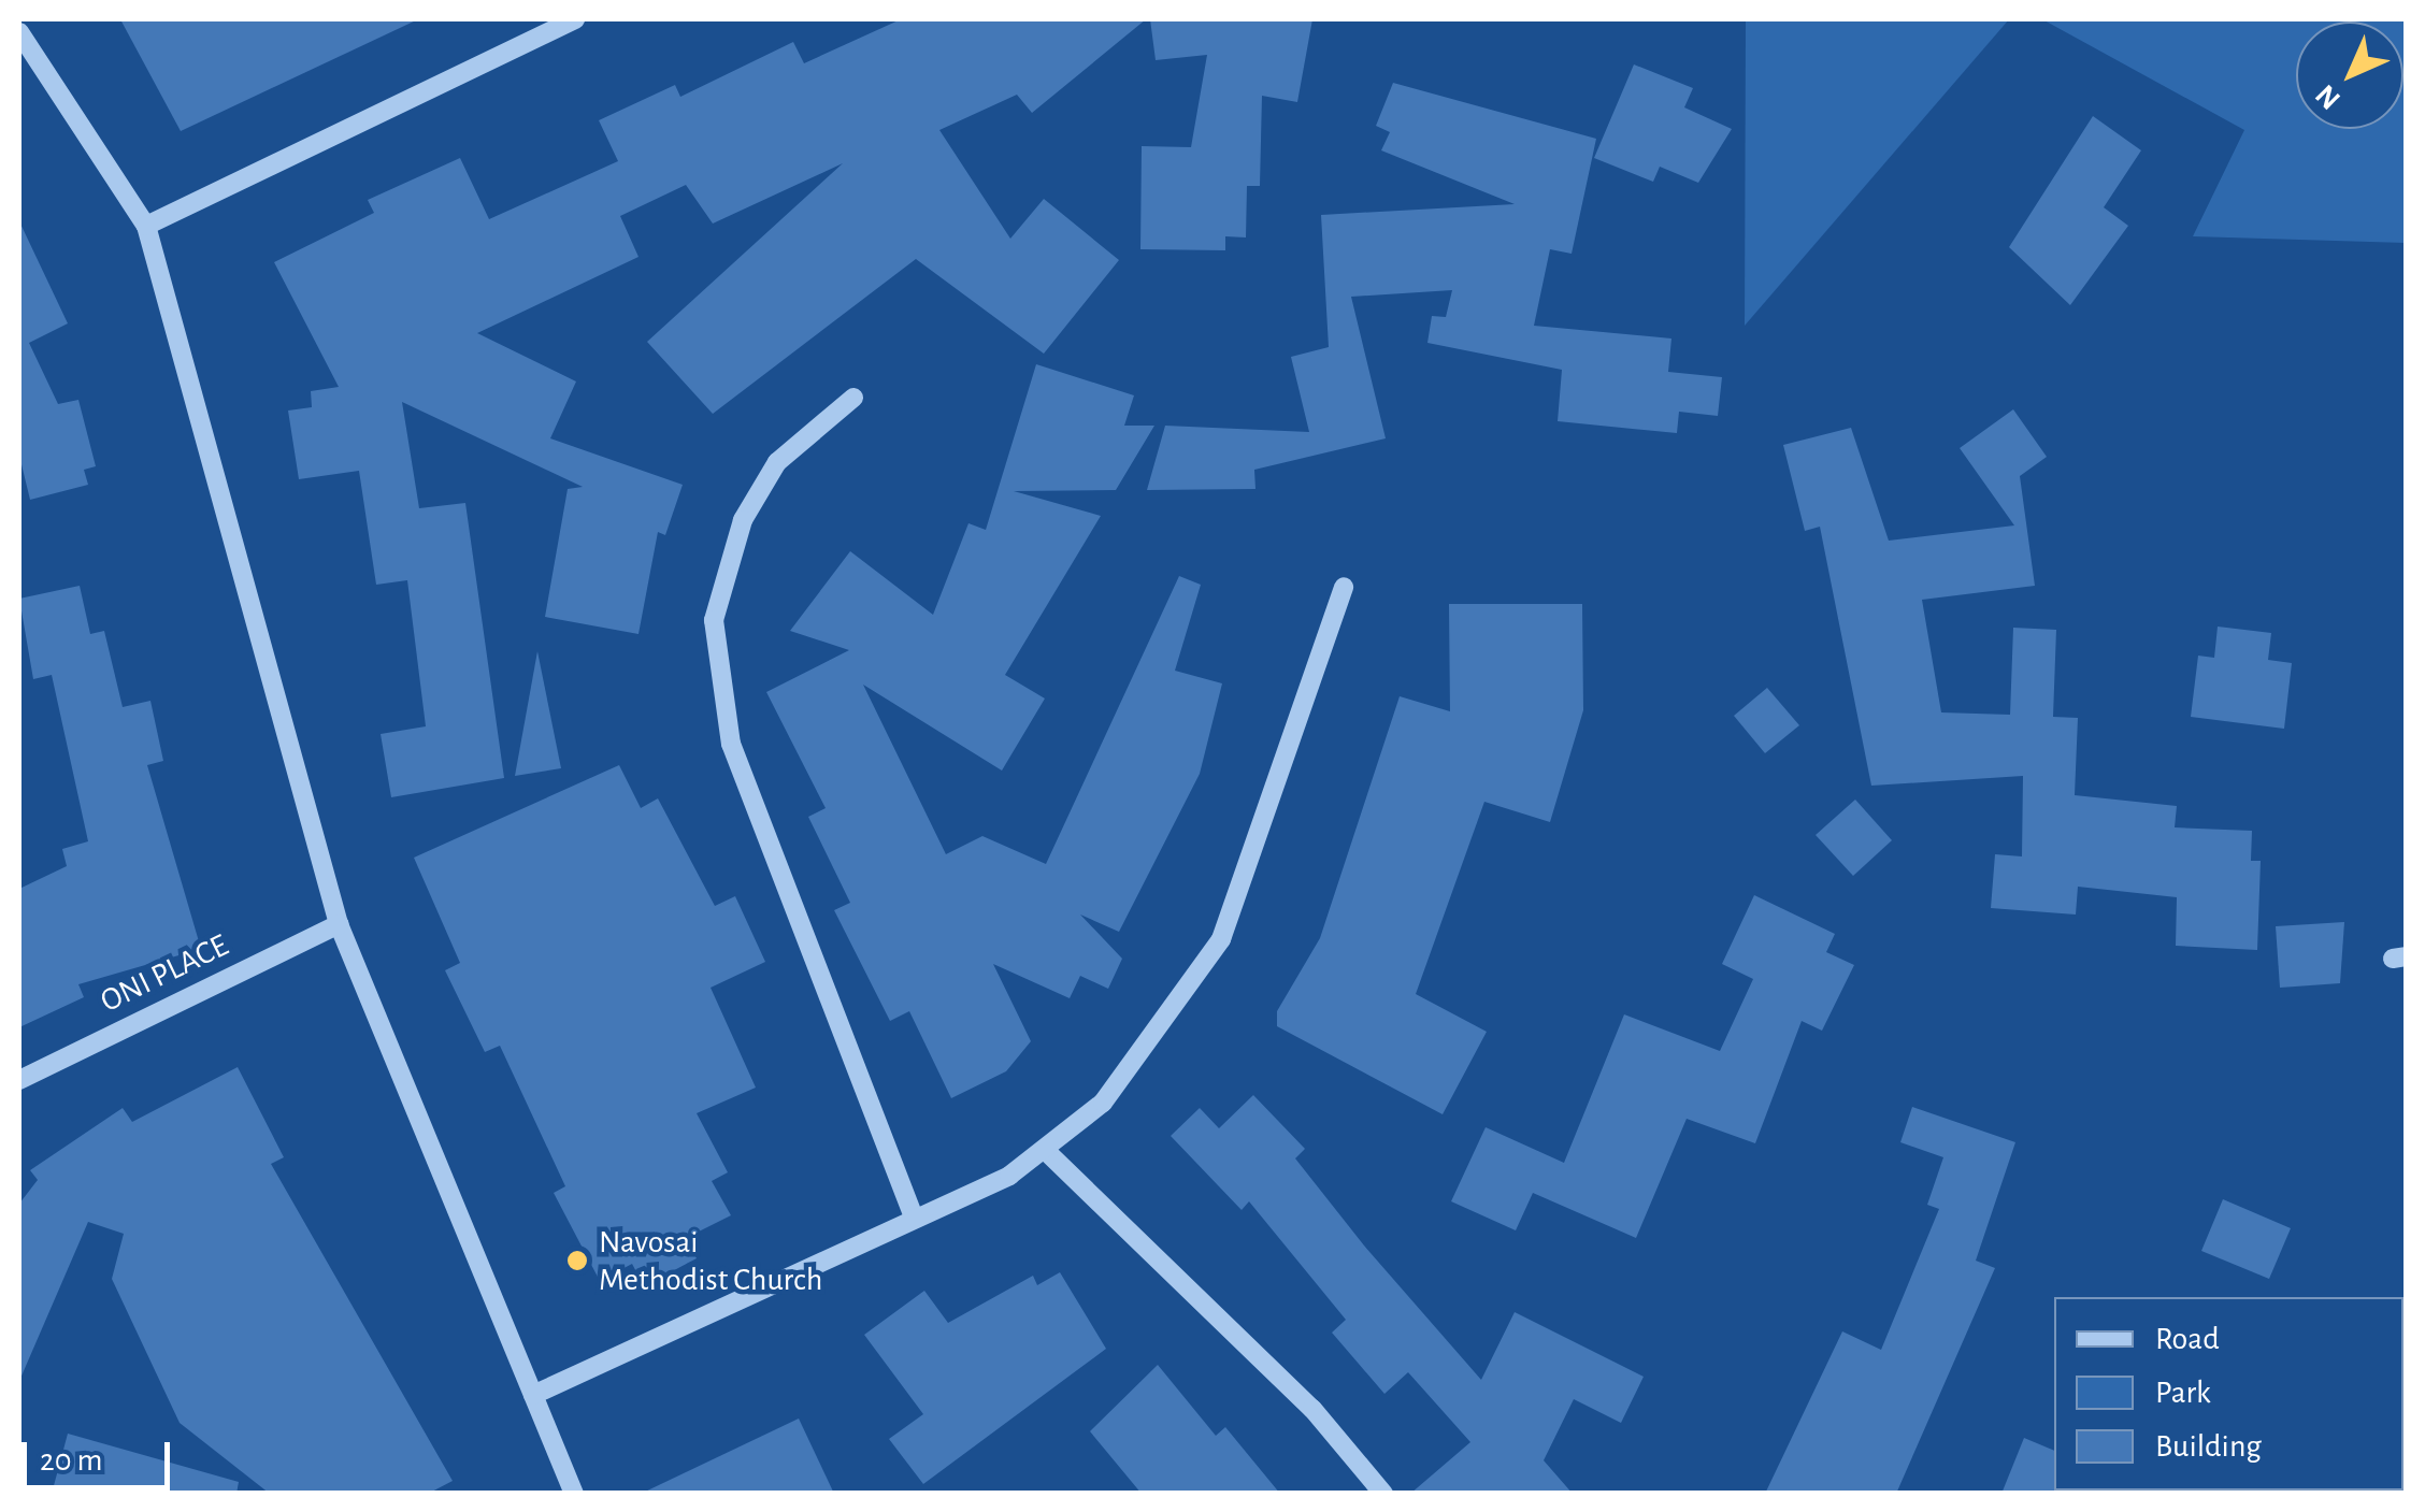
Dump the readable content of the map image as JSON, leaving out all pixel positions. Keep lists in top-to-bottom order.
{
  "streets": {
    "street": ["ONI PLACE"]
  },
  "places": ["Navosai Methodist Church"],
  "legend": ["Road", "Park", "Building"],
  "scale_bar": "20 m",
  "north": "bottom left"
}
